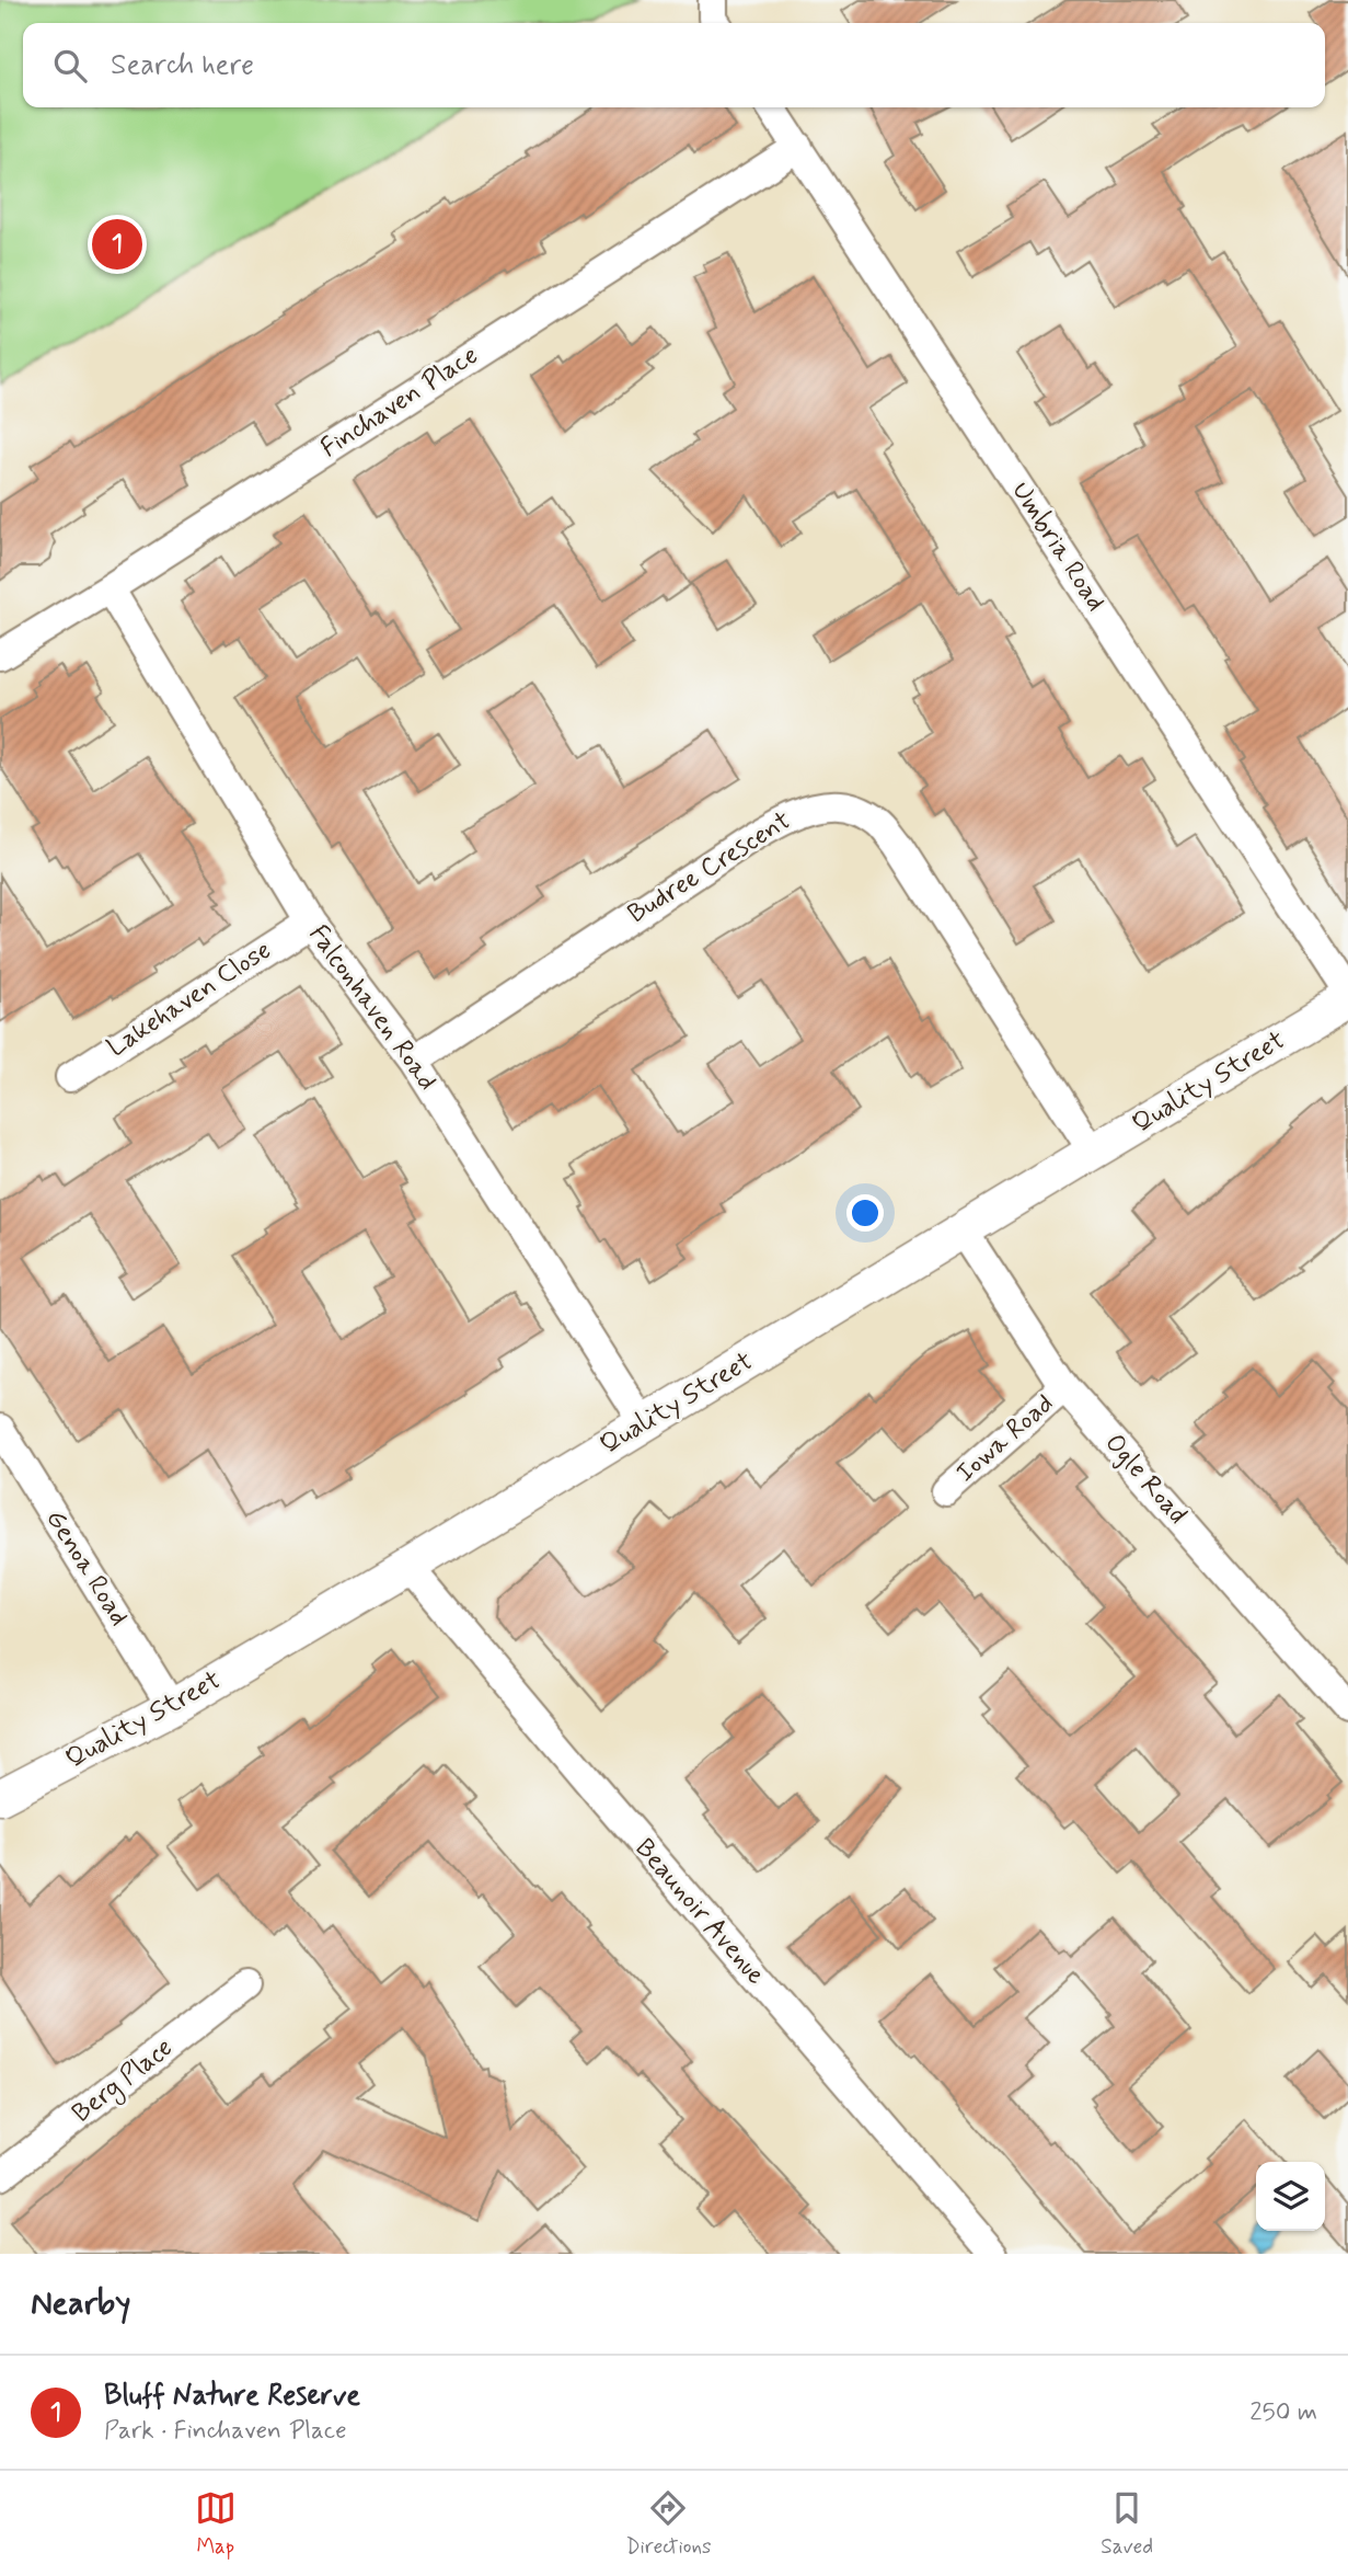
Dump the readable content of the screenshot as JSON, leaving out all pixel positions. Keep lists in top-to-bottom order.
{
  "streets": {
    "street": [
      "Finchaven Place",
      "Umbria Road",
      "Budree Crescent",
      "Lakehaven Close",
      "Falconhaven Road",
      "Quality Street",
      "Iowa Road",
      "Ogle Road",
      "Genoa Road",
      "Beaunoir Avenue",
      "Berg Place"
    ]
  },
  "crossings": [
    ["Finchaven Place", "Umbria Road"],
    ["Finchaven Place", "Falconhaven Road"],
    ["Budree Crescent", "Falconhaven Road"],
    ["Budree Crescent", "Quality Street"],
    ["Lakehaven Close", "Falconhaven Road"],
    ["Falconhaven Road", "Quality Street"],
    ["Quality Street", "Ogle Road"],
    ["Quality Street", "Genoa Road"],
    ["Quality Street", "Beaunoir Avenue"],
    ["Iowa Road", "Ogle Road"]
  ],
  "page": {
    "search": "Search here",
    "pins": "1",
    "heading": "Nearby",
    "list": [
      {
        "mark": "1",
        "name": "Bluff Nature Reserve",
        "note": "Park · Finchaven Place",
        "value": "250 m"
      }
    ],
    "nav": ["Map", "Directions", "Saved"]
  }
}
